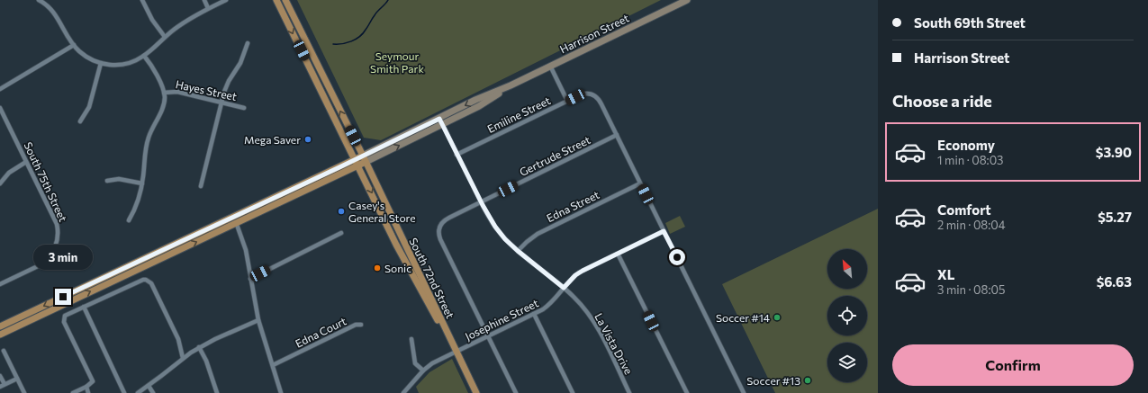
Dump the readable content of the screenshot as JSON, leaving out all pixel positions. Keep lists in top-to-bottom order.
{
  "streets": {
    "main road": ["Harrison Street", "South 72nd Street"],
    "street": [
      "Hayes Street",
      "Emiline Street",
      "Gertrude Street",
      "South 75th Street",
      "Edna Street",
      "Josephine Street",
      "Edna Court",
      "La Vista Drive"
    ]
  },
  "crossings": [
    ["Harrison Street", "South 72nd Street"],
    ["Harrison Street", "La Vista Drive"],
    ["Emiline Street", "Gertrude Street"],
    ["Emiline Street", "La Vista Drive"],
    ["Gertrude Street", "Josephine Street"],
    ["Gertrude Street", "La Vista Drive"],
    ["Edna Street", "La Vista Drive"],
    ["South 72nd Street", "Josephine Street"],
    ["Josephine Street", "La Vista Drive"]
  ],
  "parks": ["Seymour Smith Park"],
  "places": [
    "Mega Saver",
    "Casey's General Store",
    "Sonic",
    "Soccer #14",
    "Soccer #13"
  ],
  "north": "top left",
  "page": {
    "banner": ["South 69th Street", "Harrison Street"],
    "heading": "Choose a ride",
    "list": [
      {
        "name": "Economy",
        "note": "1 min · 08:03",
        "value": "$3.90"
      },
      {
        "name": "Comfort",
        "note": "2 min · 08:04",
        "value": "$5.27"
      },
      {
        "name": "XL",
        "note": "3 min · 08:05",
        "value": "$6.63"
      }
    ],
    "bubble": "3 min",
    "buttons": "Confirm"
  }
}
